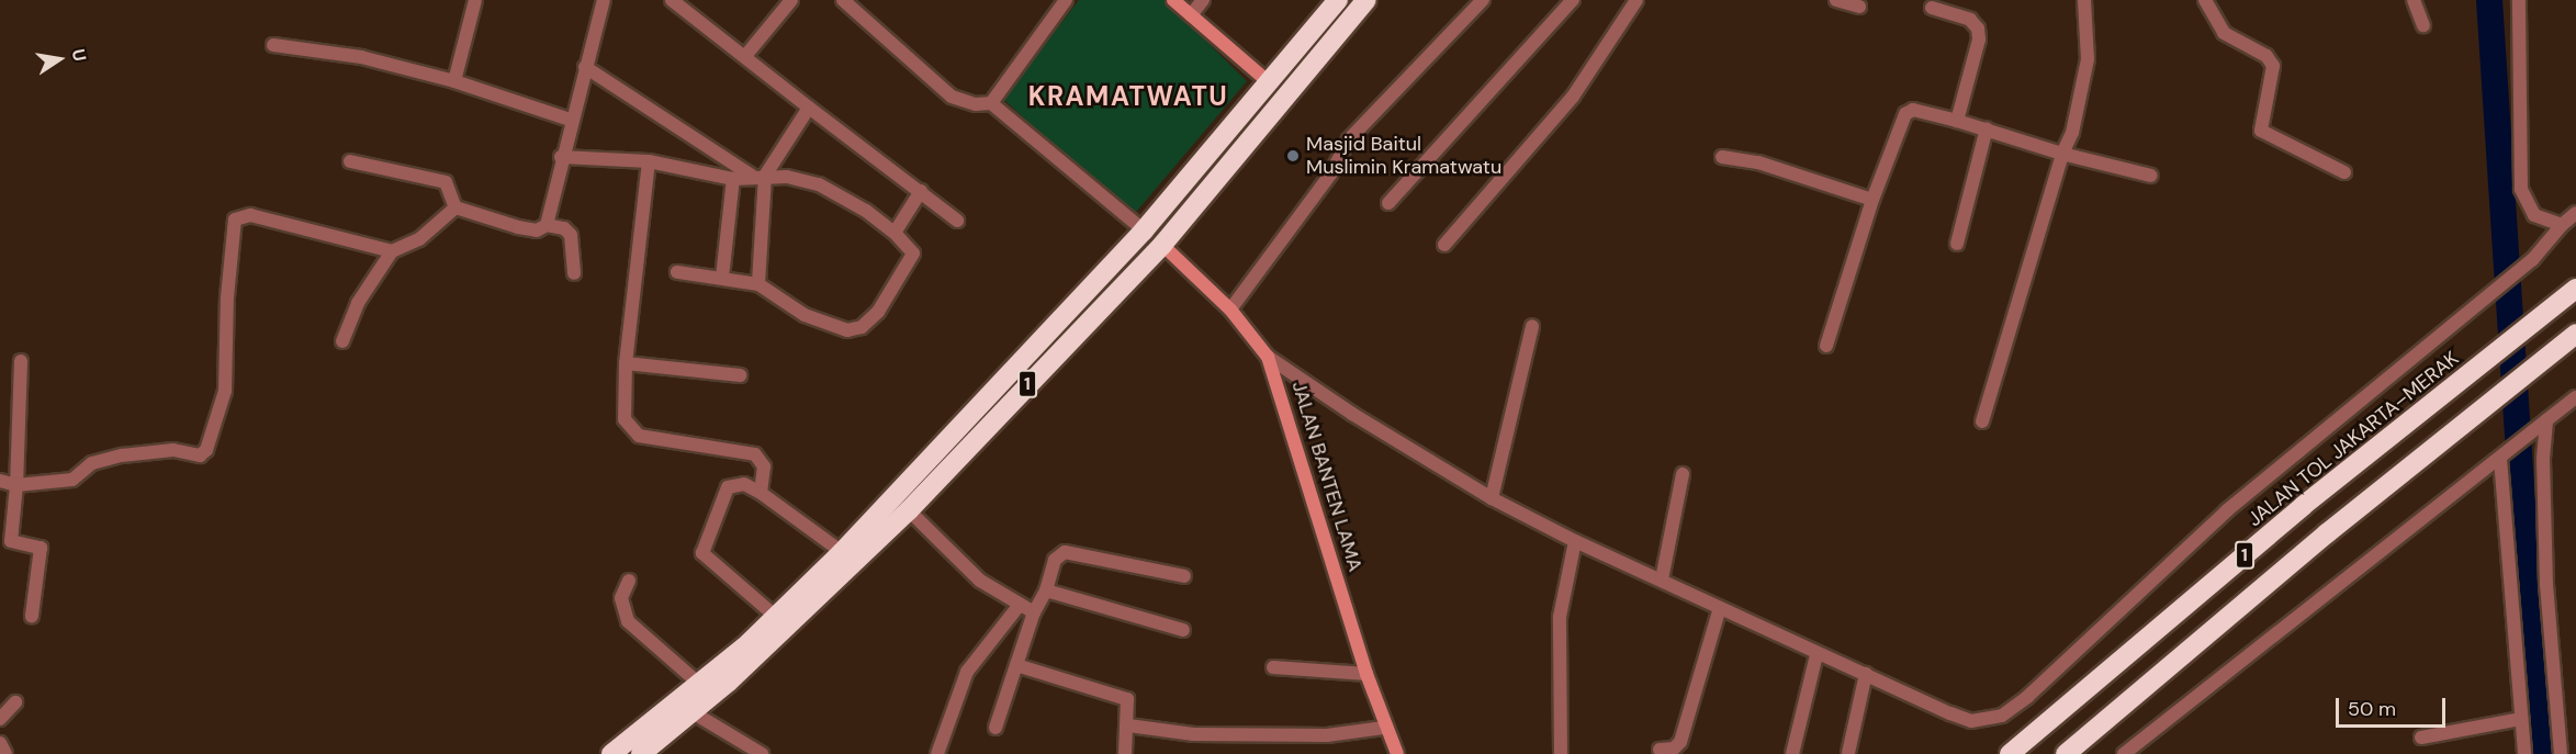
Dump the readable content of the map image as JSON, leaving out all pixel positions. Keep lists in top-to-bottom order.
{
  "streets": {
    "highway": ["1", "JALAN TOL JAKARTA–MERAK"],
    "main road": ["JALAN BANTEN LAMA"]
  },
  "crossings": [
    ["1", "JALAN BANTEN LAMA"]
  ],
  "districts": ["KRAMATWATU"],
  "places": ["Masjid Baitul Muslimin Kramatwatu"],
  "scale_bar": "50 m",
  "north": "right"
}
